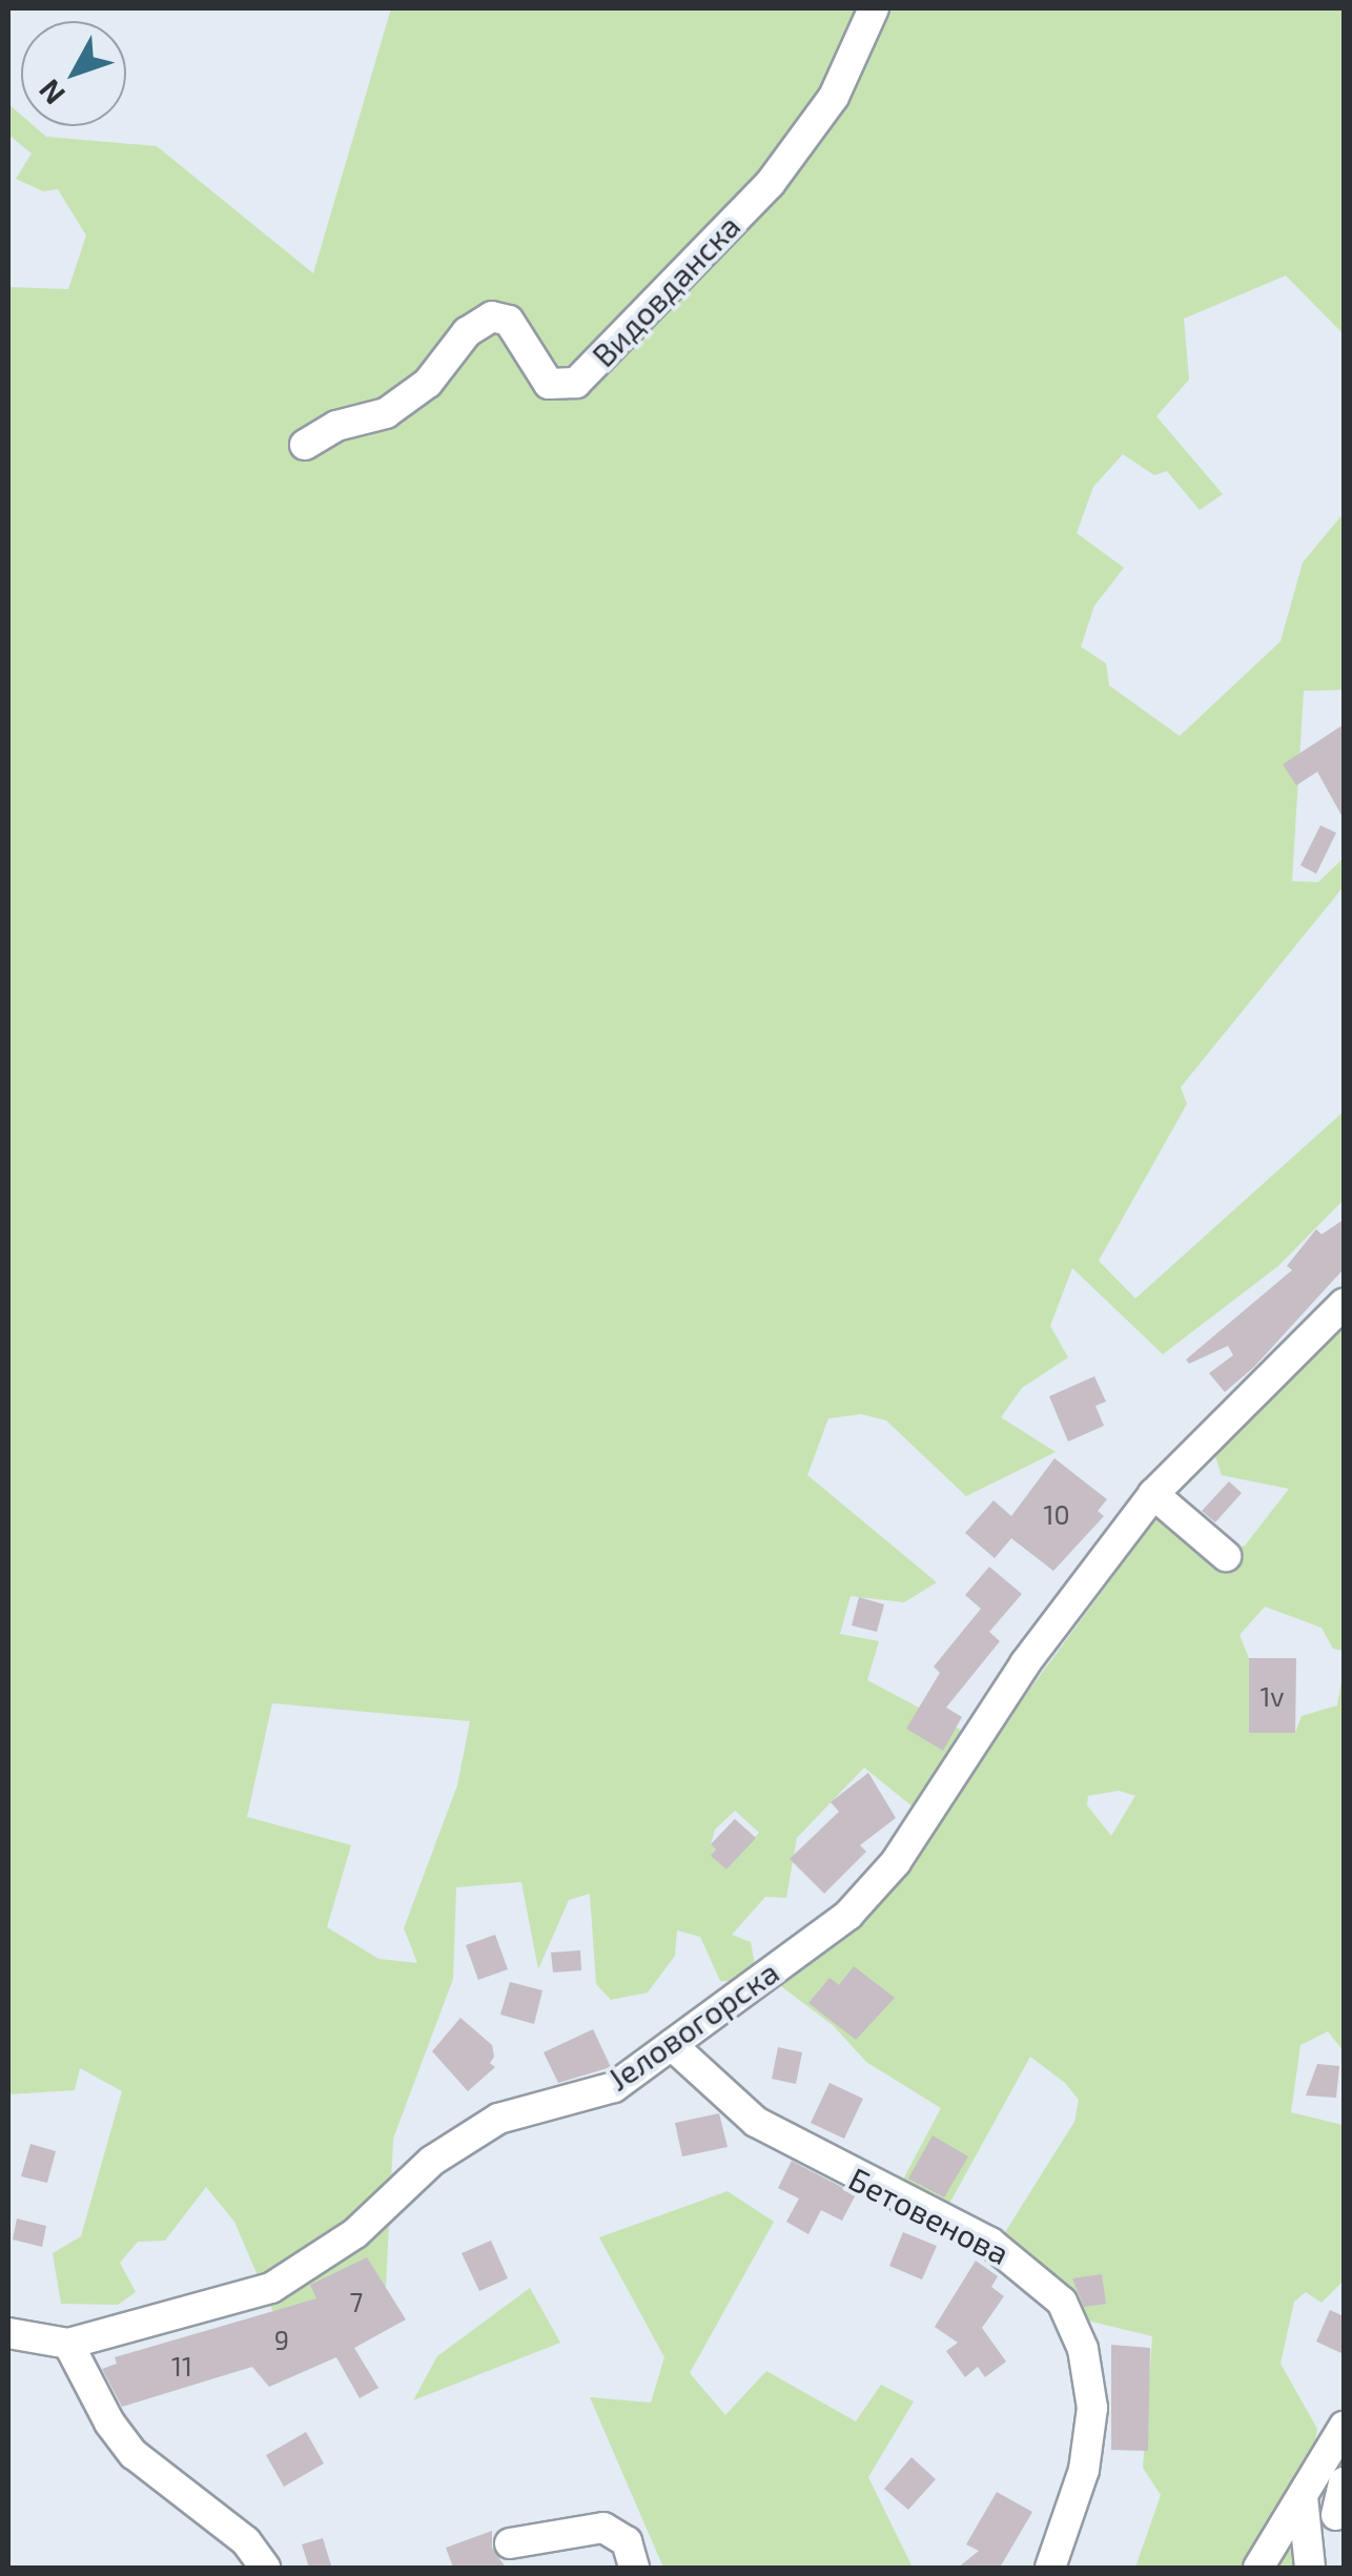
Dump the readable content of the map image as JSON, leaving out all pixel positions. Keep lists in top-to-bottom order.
{
  "streets": {
    "street": ["Видовданска", "Јеловогорска", "Бетовенова"]
  },
  "crossings": [
    ["Јеловогорска", "Бетовенова"]
  ],
  "house_numbers": [
    "10",
    "1v",
    "7",
    "9",
    "11"
  ],
  "north": "bottom left"
}
